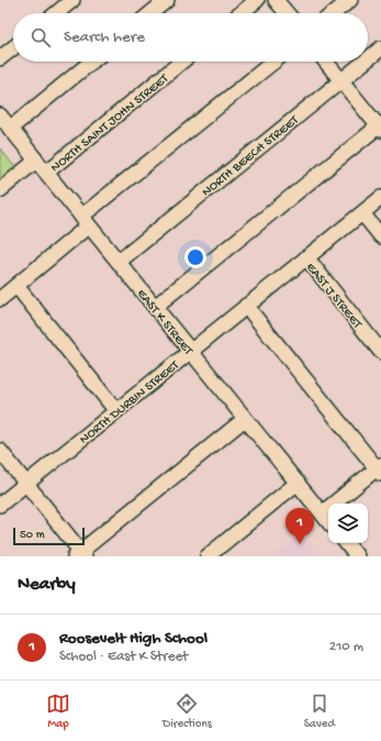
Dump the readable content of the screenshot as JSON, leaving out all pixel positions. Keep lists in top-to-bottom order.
{
  "streets": {
    "street": [
      "NORTH SAINT JOHN STREET",
      "NORTH BEECH STREET",
      "EAST J STREET",
      "EAST K STREET",
      "NORTH DURBIN STREET"
    ]
  },
  "crossings": [
    ["NORTH SAINT JOHN STREET", "EAST K STREET"],
    ["NORTH BEECH STREET", "EAST K STREET"],
    ["EAST J STREET", "NORTH DURBIN STREET"],
    ["EAST K STREET", "NORTH DURBIN STREET"]
  ],
  "scale_bar": "50 m",
  "page": {
    "search": "Search here",
    "pins": "1",
    "scale": "50 m",
    "heading": "Nearby",
    "list": [
      {
        "mark": "1",
        "name": "Roosevelt High School",
        "note": "School · East K Street",
        "value": "210 m"
      }
    ],
    "nav": ["Map", "Directions", "Saved"]
  }
}
